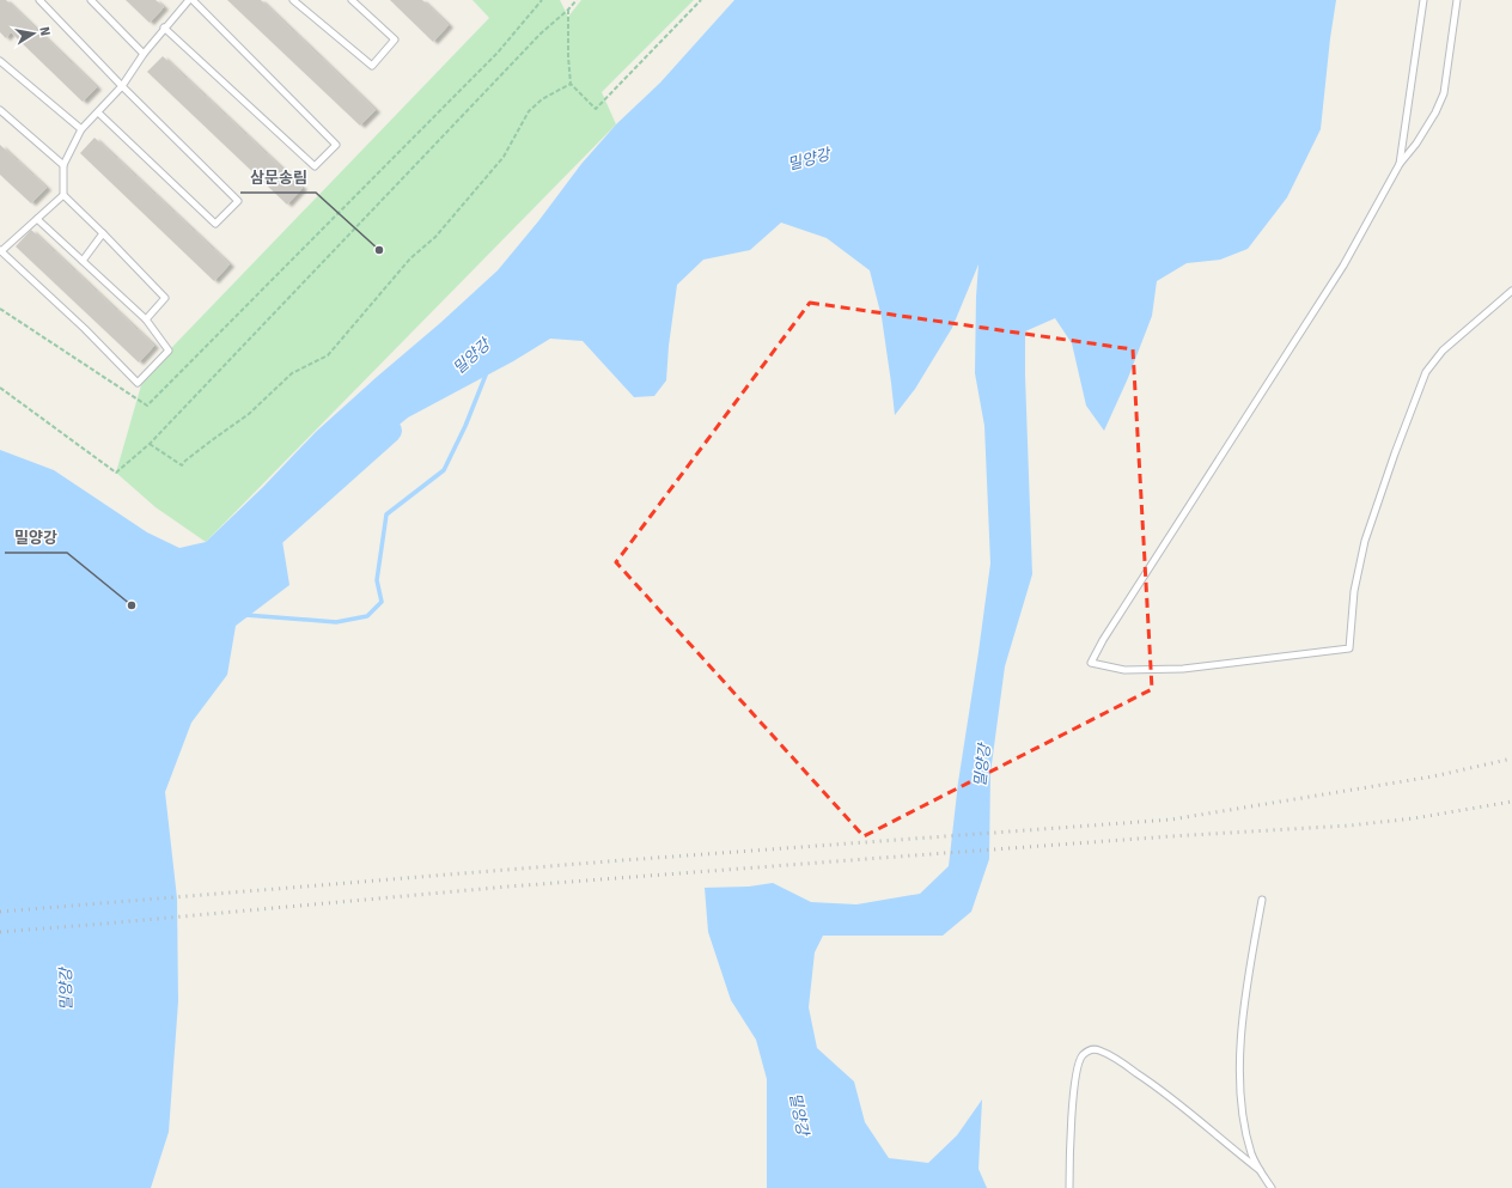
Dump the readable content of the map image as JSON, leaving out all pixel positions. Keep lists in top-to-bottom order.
{
  "water": ["밀양강"],
  "places": ["삼문송림", "밀양강"],
  "north": "right"
}
